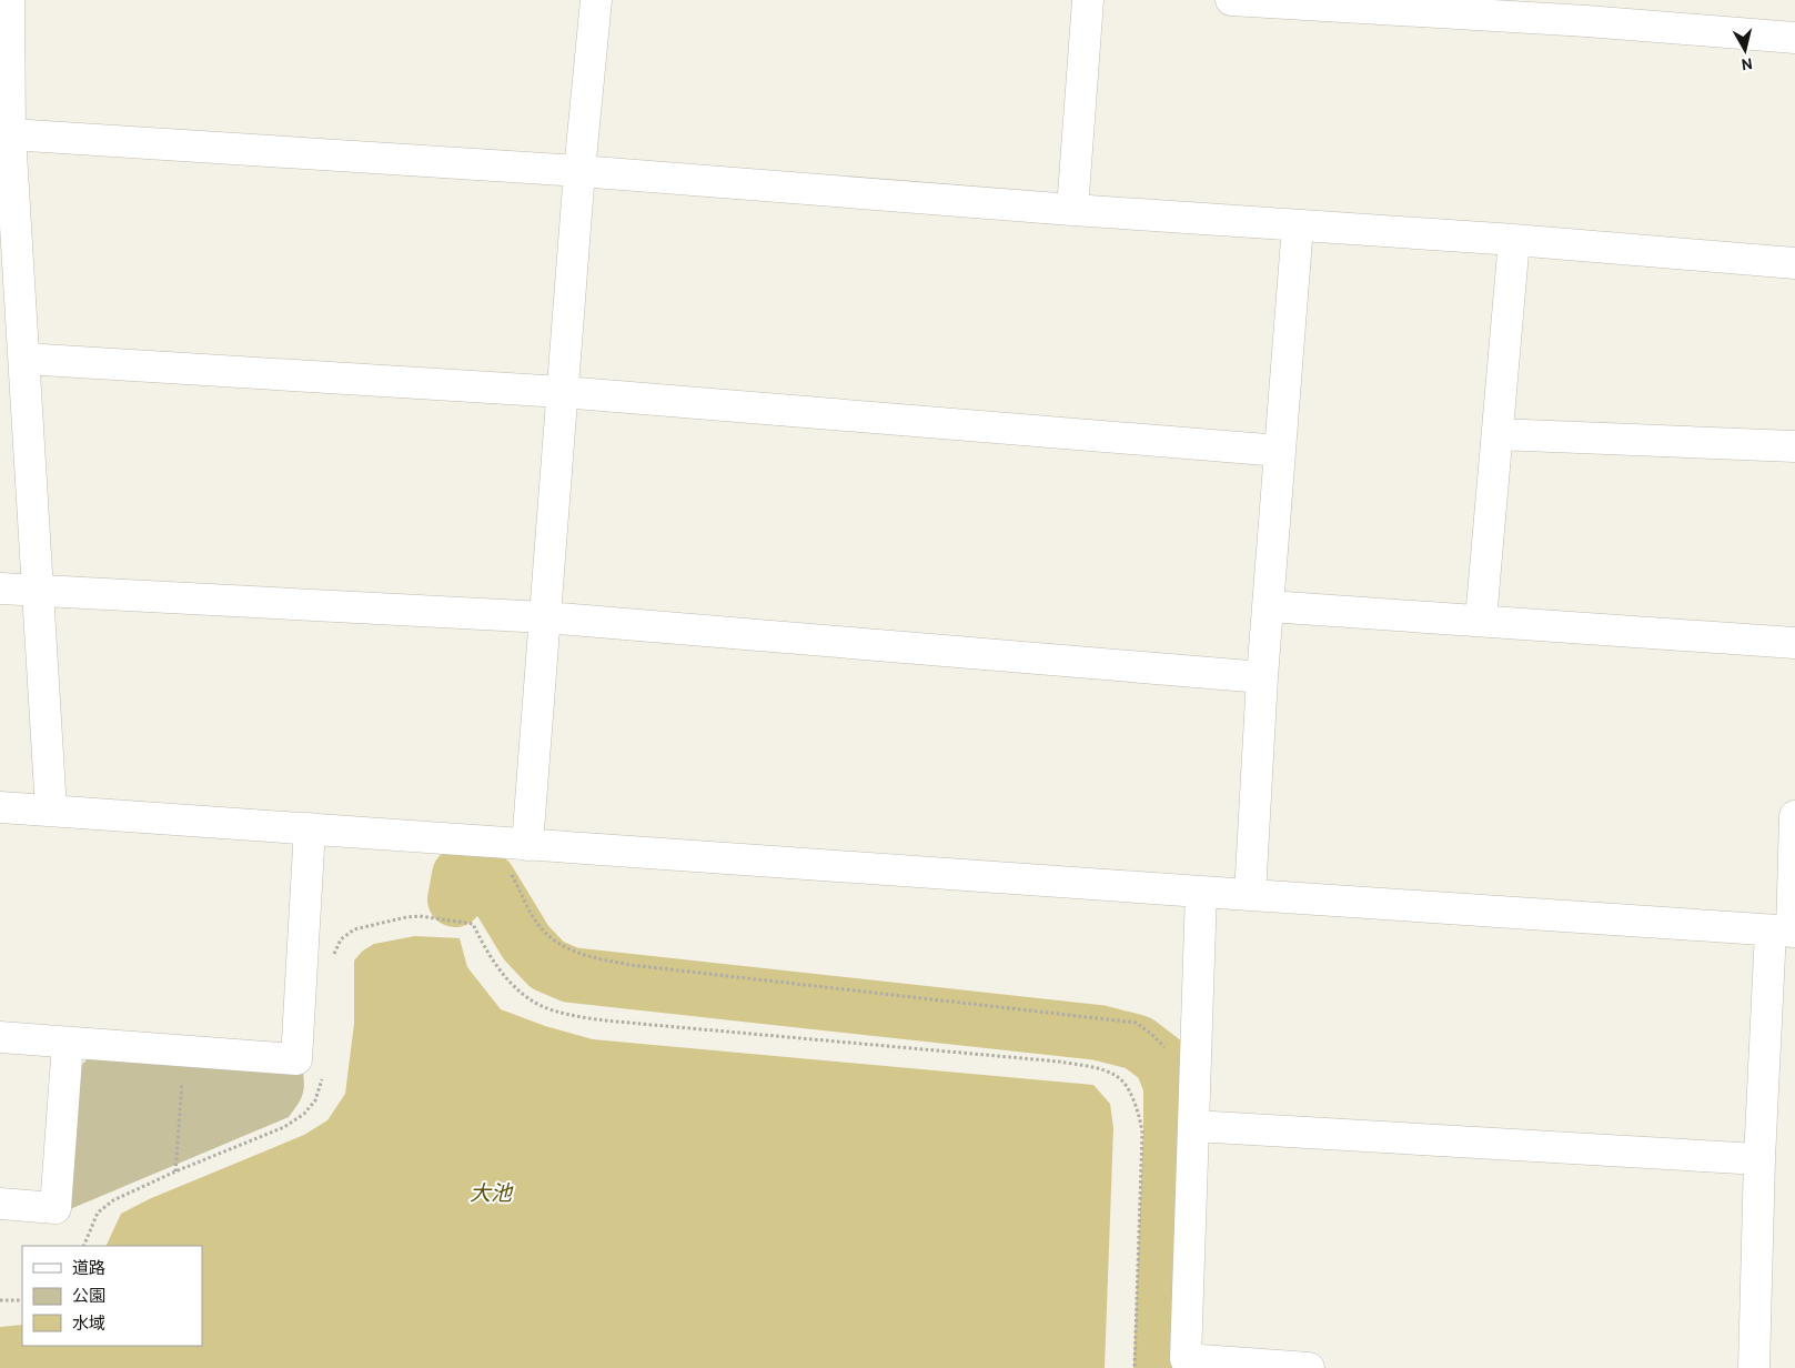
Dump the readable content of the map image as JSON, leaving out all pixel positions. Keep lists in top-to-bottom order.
{
  "water": ["大池"],
  "legend": ["道路", "公園", "水域"],
  "north": "bottom"
}
